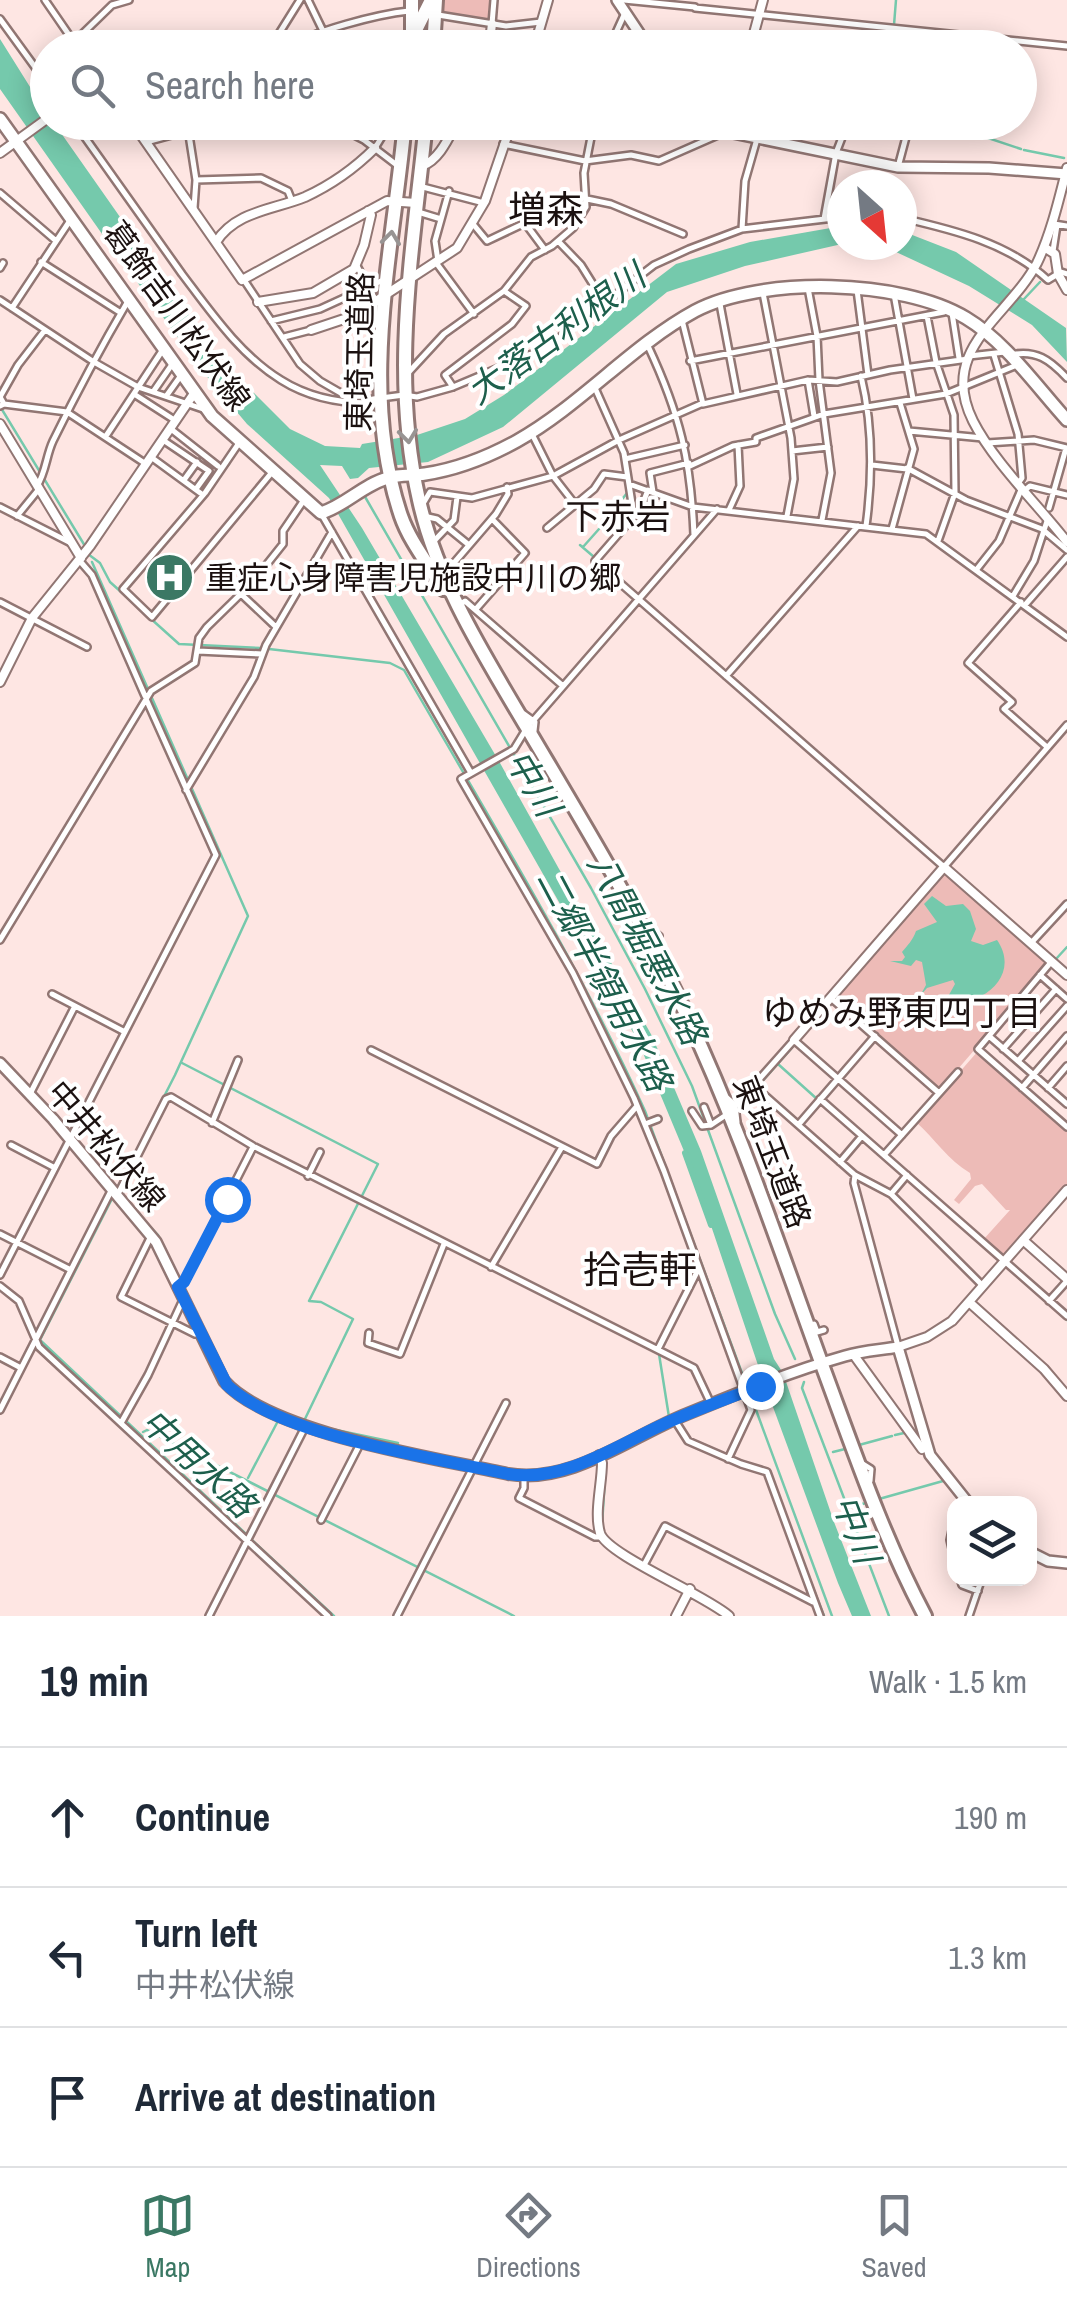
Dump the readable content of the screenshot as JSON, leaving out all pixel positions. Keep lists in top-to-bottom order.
{
  "streets": {
    "highway": ["東埼玉道路"],
    "main road": ["葛飾吉川松伏線", "中井松伏線"]
  },
  "crossings": [
    ["東埼玉道路", "中井松伏線"]
  ],
  "districts": [
    "増森",
    "下赤岩",
    "ゆめみ野東四丁目",
    "拾壱軒"
  ],
  "water": [
    "大落古利根川",
    "中川",
    "八間堀悪水路",
    "二郷半領用水路",
    "中用水路"
  ],
  "places": {
    "hospital": ["重症心身障害児施設中川の郷"]
  },
  "north": "bottom right",
  "page": {
    "search": "Search here",
    "heading": ["19 min", "Walk · 1.5 km"],
    "list": [
      ["Continue", "190 m"],
      ["Turn left", "中井松伏線", "1.3 km"],
      "Arrive at destination"
    ],
    "nav": ["Map", "Directions", "Saved"]
  }
}
